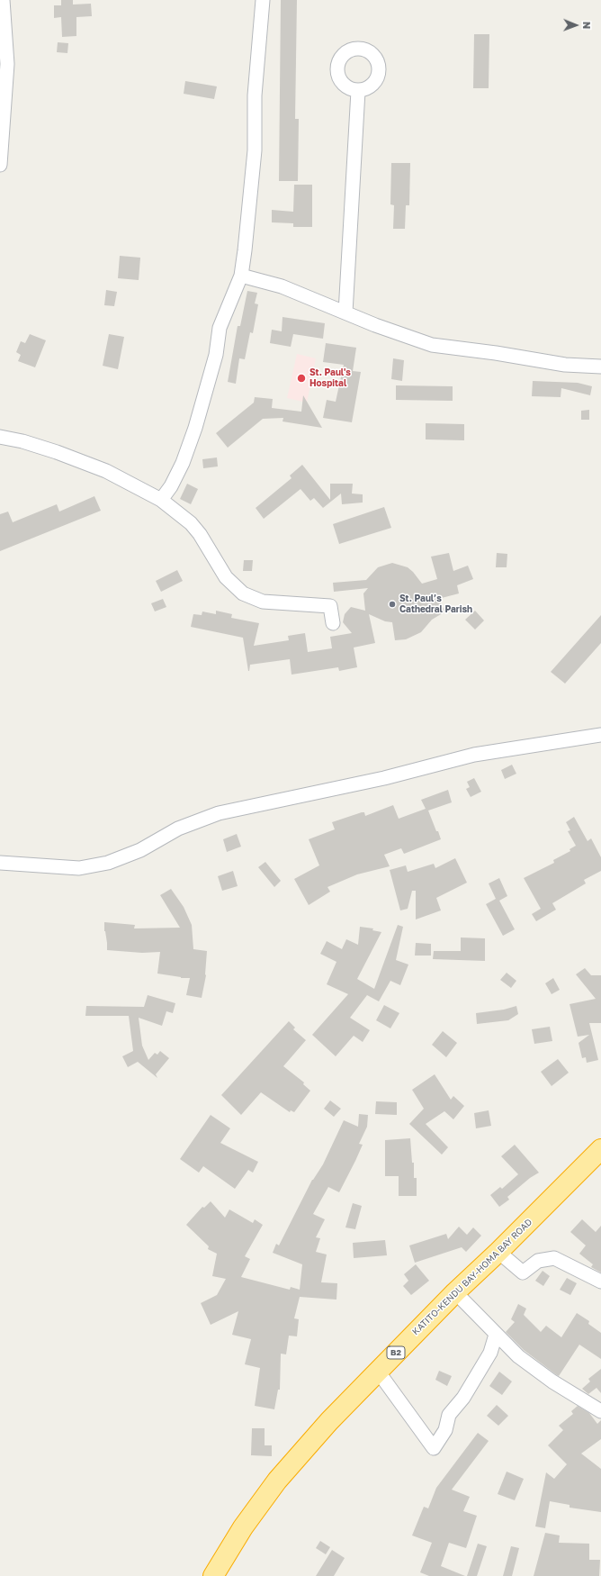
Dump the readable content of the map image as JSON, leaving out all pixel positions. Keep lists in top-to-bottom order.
{
  "streets": {
    "highway": ["KATITO-KENDU BAY-HOMA BAY ROAD", "B2"]
  },
  "places": ["St. Paul's Hospital", "St. Paul’s Cathedral Parish"],
  "north": "right"
}
